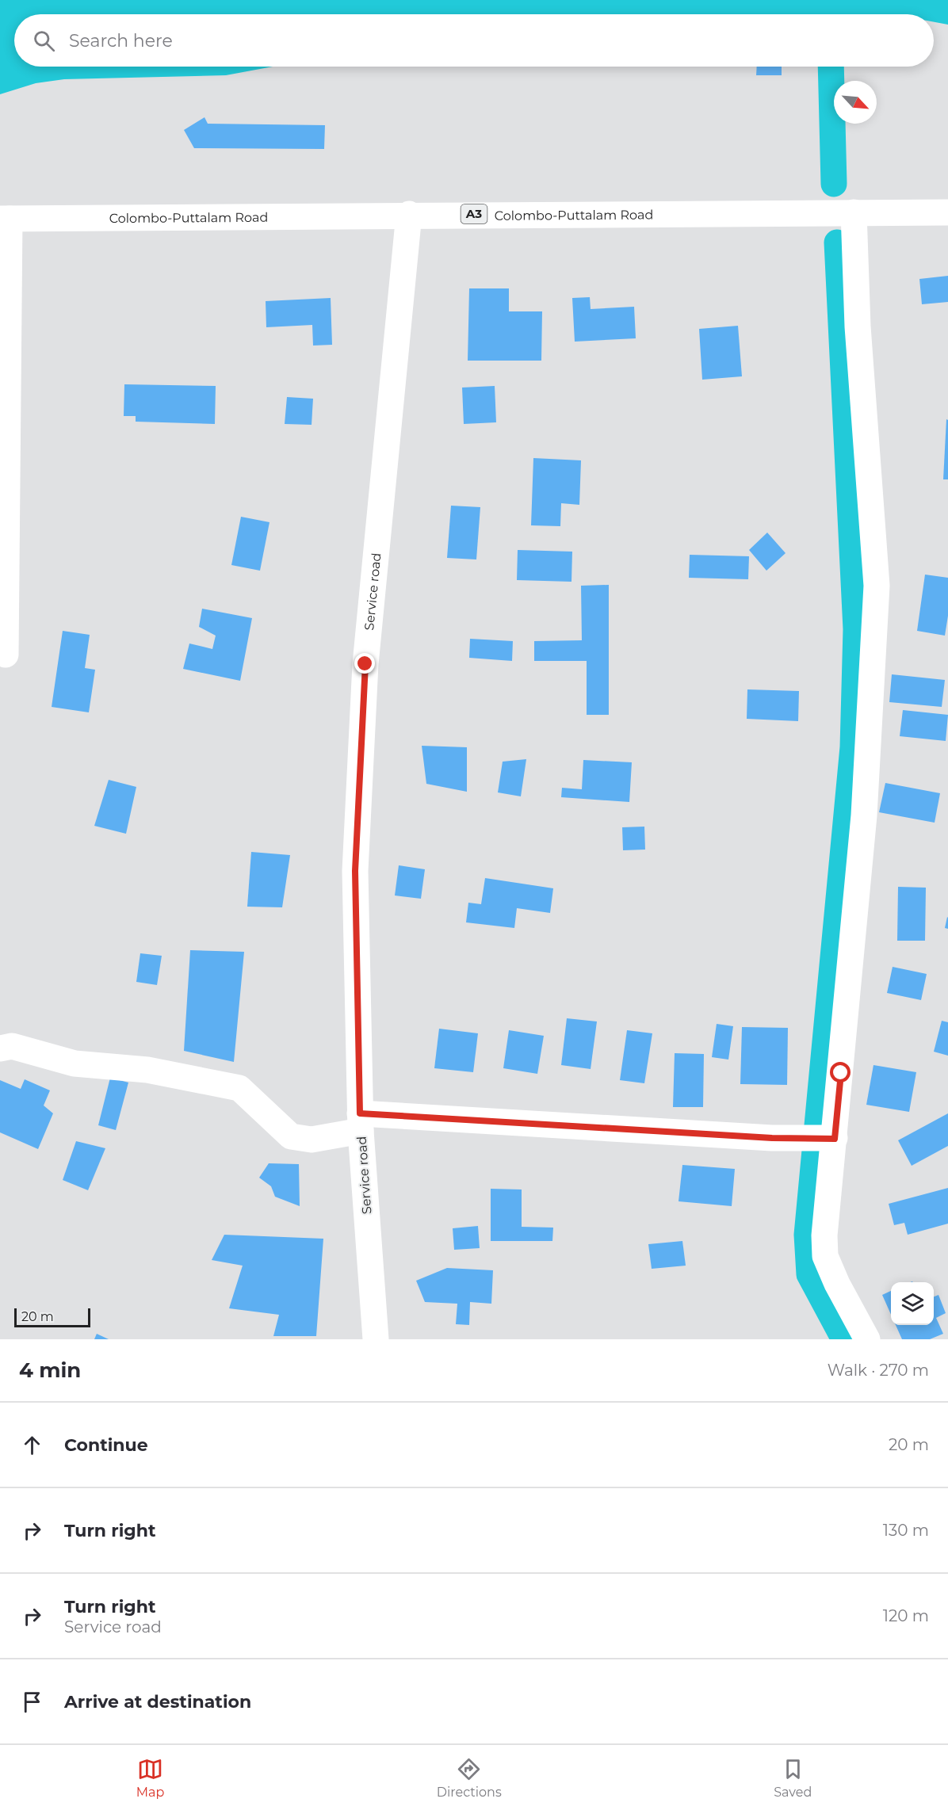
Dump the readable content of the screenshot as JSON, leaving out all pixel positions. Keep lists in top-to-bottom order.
{
  "streets": {
    "main road": ["A3", "Colombo-Puttalam Road", "Service road"]
  },
  "crossings": [
    ["Colombo-Puttalam Road", "Service road"]
  ],
  "scale_bar": "20 m",
  "north": "bottom right",
  "page": {
    "search": "Search here",
    "scale": "20 m",
    "heading": ["4 min", "Walk · 270 m"],
    "list": [
      ["Continue", "20 m"],
      ["Turn right", "130 m"],
      ["Turn right", "Service road", "120 m"],
      "Arrive at destination"
    ],
    "nav": ["Map", "Directions", "Saved"]
  }
}
